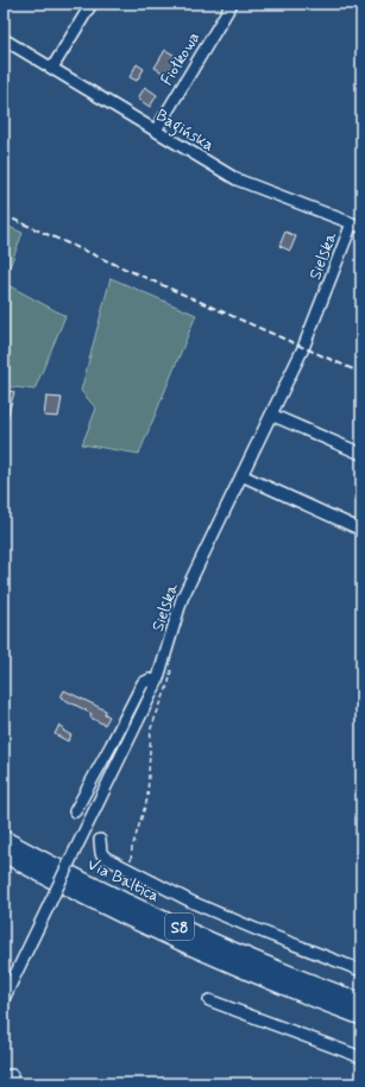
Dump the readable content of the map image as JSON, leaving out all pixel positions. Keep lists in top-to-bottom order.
{
  "streets": {
    "highway": ["Via Baltica", "S8"],
    "street": ["Fiołkowa", "Bagińska", "Sielska"]
  },
  "crossings": [
    ["Fiołkowa", "Bagińska"],
    ["Bagińska", "Sielska"]
  ]
}
